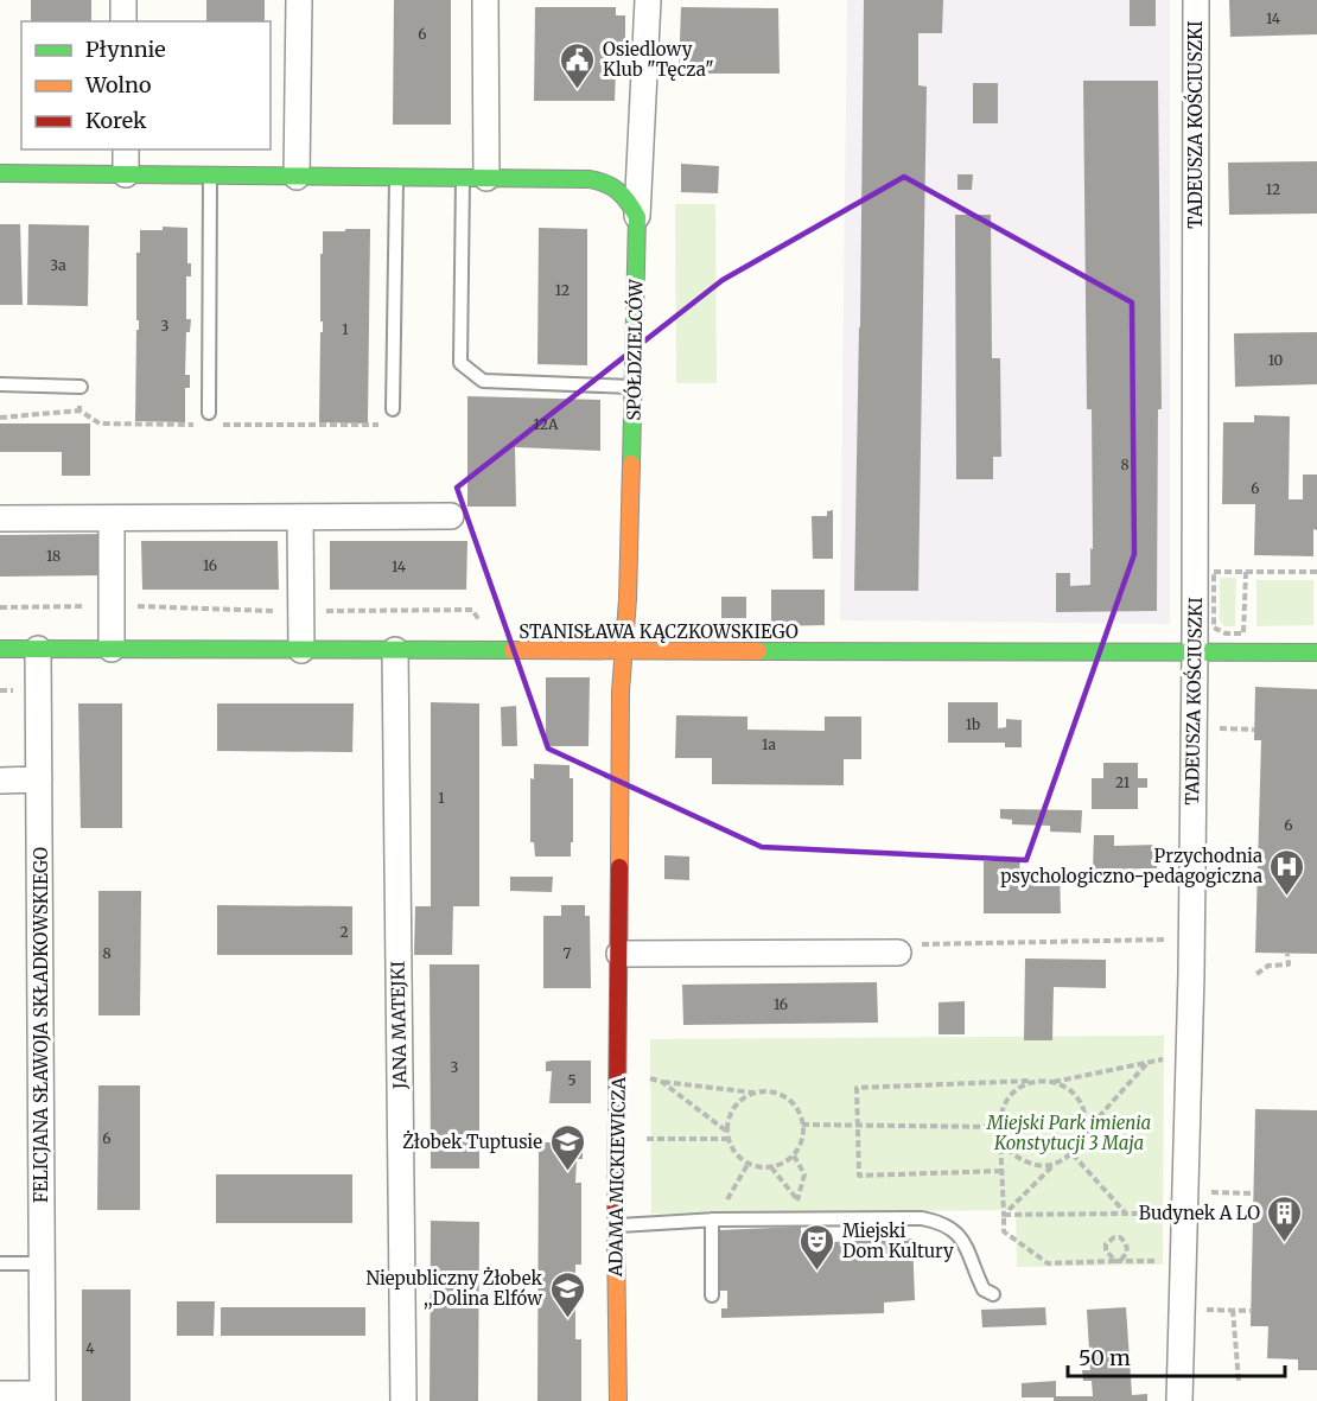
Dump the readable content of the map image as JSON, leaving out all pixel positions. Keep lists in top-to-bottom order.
{
  "streets": {
    "street": [
      "TADEUSZA KOŚCIUSZKI",
      "SPÓŁDZIELCÓW",
      "STANISŁAWA KĄCZKOWSKIEGO",
      "FELICJANA SŁAWOJA SKŁADKOWSKIEGO",
      "JANA MATEJKI",
      "ADAMA MICKIEWICZA"
    ]
  },
  "crossings": [
    ["TADEUSZA KOŚCIUSZKI", "STANISŁAWA KĄCZKOWSKIEGO"],
    ["SPÓŁDZIELCÓW", "STANISŁAWA KĄCZKOWSKIEGO"],
    ["SPÓŁDZIELCÓW", "ADAMA MICKIEWICZA"],
    ["STANISŁAWA KĄCZKOWSKIEGO", "FELICJANA SŁAWOJA SKŁADKOWSKIEGO"],
    ["STANISŁAWA KĄCZKOWSKIEGO", "JANA MATEJKI"],
    ["STANISŁAWA KĄCZKOWSKIEGO", "ADAMA MICKIEWICZA"]
  ],
  "parks": ["Miejski Park imienia Konstytucji 3 Maja"],
  "places": {
    "public building": ["Osiedlowy Klub \"Tęcza\""],
    "hospital": ["Przychodnia psychologiczno-pedagogiczna"],
    "school or university": ["Żłobek Tuptusie", "Niepubliczny Żłobek ,,Dolina Elfów"],
    "building": ["Budynek A LO"],
    "theatre": ["Miejski Dom Kultury"]
  },
  "house_numbers": [
    "14",
    "6",
    "12",
    "3a",
    "12",
    "3",
    "1",
    "10",
    "12A",
    "8",
    "6",
    "18",
    "16",
    "14",
    "1b",
    "1a",
    "21",
    "1",
    "6",
    "2",
    "8",
    "7",
    "16",
    "3",
    "5",
    "6",
    "4"
  ],
  "legend": ["Płynnie", "Wolno", "Korek"],
  "scale_bar": "50 m"
}
